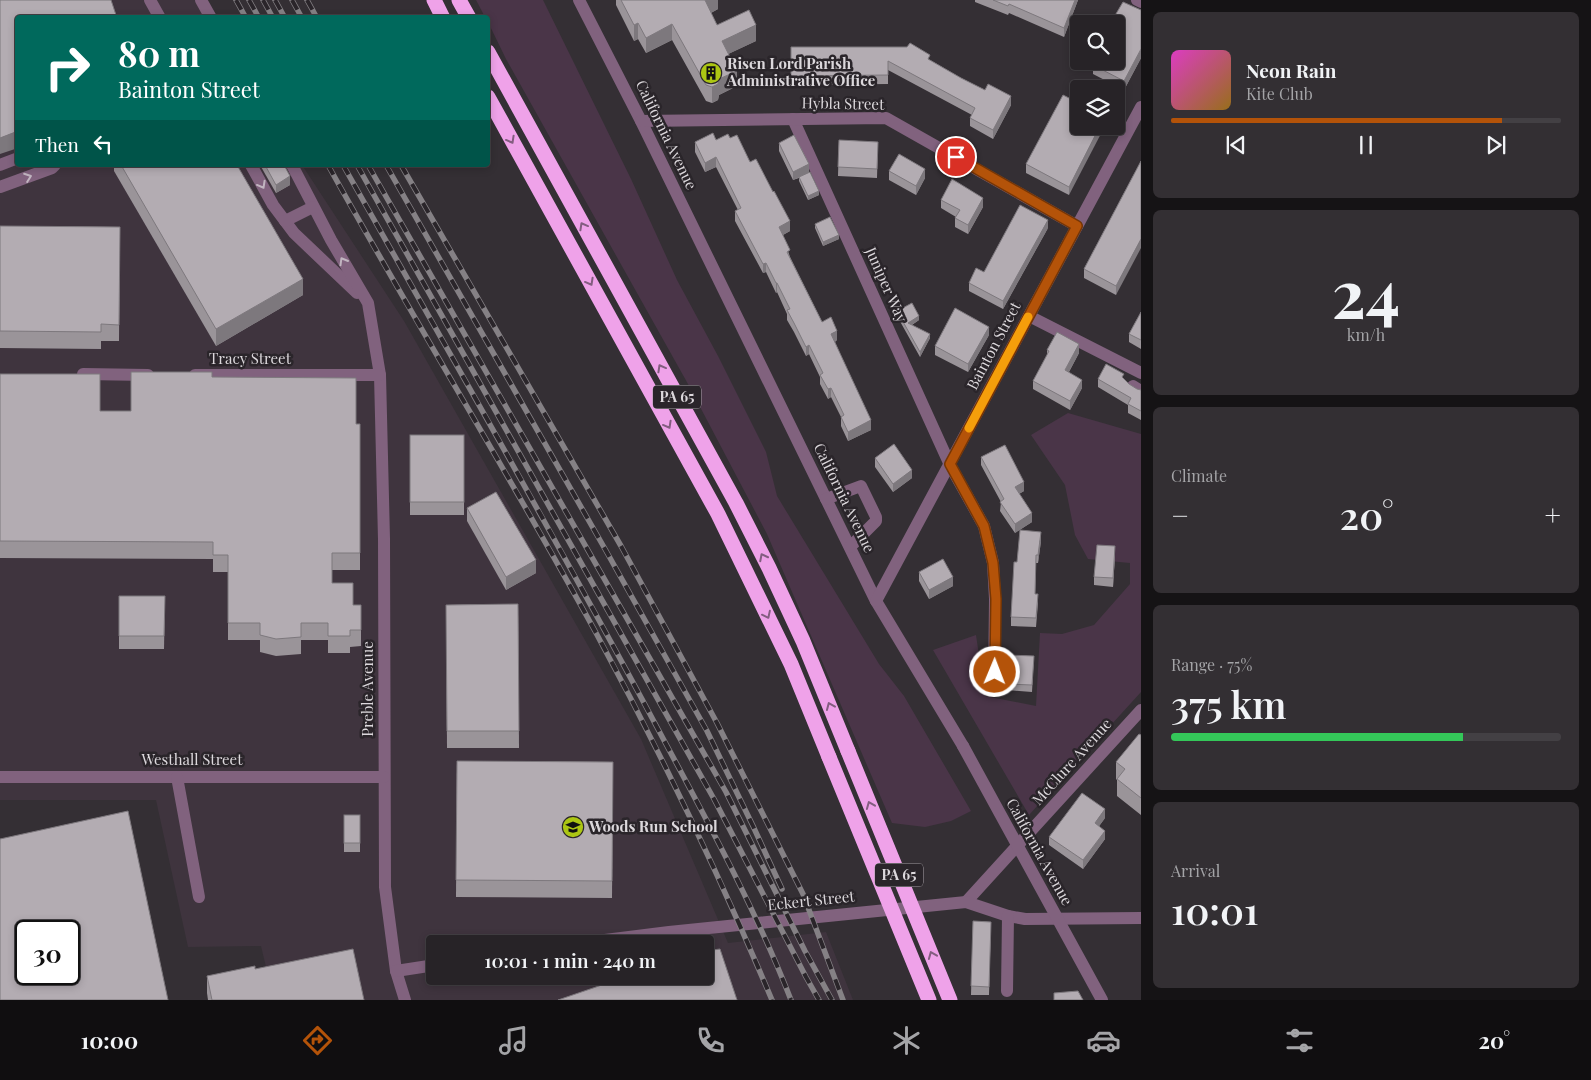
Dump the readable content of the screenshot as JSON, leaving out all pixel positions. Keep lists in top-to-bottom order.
{
  "streets": {
    "highway": ["PA 65"],
    "street": [
      "Hybla Street",
      "California Avenue",
      "Juniper Way",
      "Bainton Street",
      "Tracy Street",
      "Preble Avenue",
      "Westhall Street",
      "McClure Avenue",
      "Eckert Street"
    ]
  },
  "crossings": [
    ["Hybla Street", "California Avenue"],
    ["Hybla Street", "Juniper Way"],
    ["Hybla Street", "Bainton Street"],
    ["California Avenue", "Bainton Street"],
    ["Juniper Way", "Bainton Street"],
    ["Tracy Street", "Preble Avenue"],
    ["Preble Avenue", "Westhall Street"],
    ["McClure Avenue", "Eckert Street"]
  ],
  "places": {
    "building": ["Risen Lord Parish Administrative Office"],
    "school or university": ["Woods Run School"]
  },
  "page": {
    "turn": ["80 m", "Bainton Street"],
    "song": ["Neon Rain", "Kite Club"],
    "then": "Then",
    "tile": [
      ["24", "km/h"],
      "Climate",
      ["Range · 75%", "375 km"],
      ["Arrival", "10:01"]
    ],
    "heat": ["−", "20°", "+"],
    "limit": "30",
    "trip": "10:01 · 1 min · 240 m",
    "tabs": ["10:00", "20°"]
  }
}
